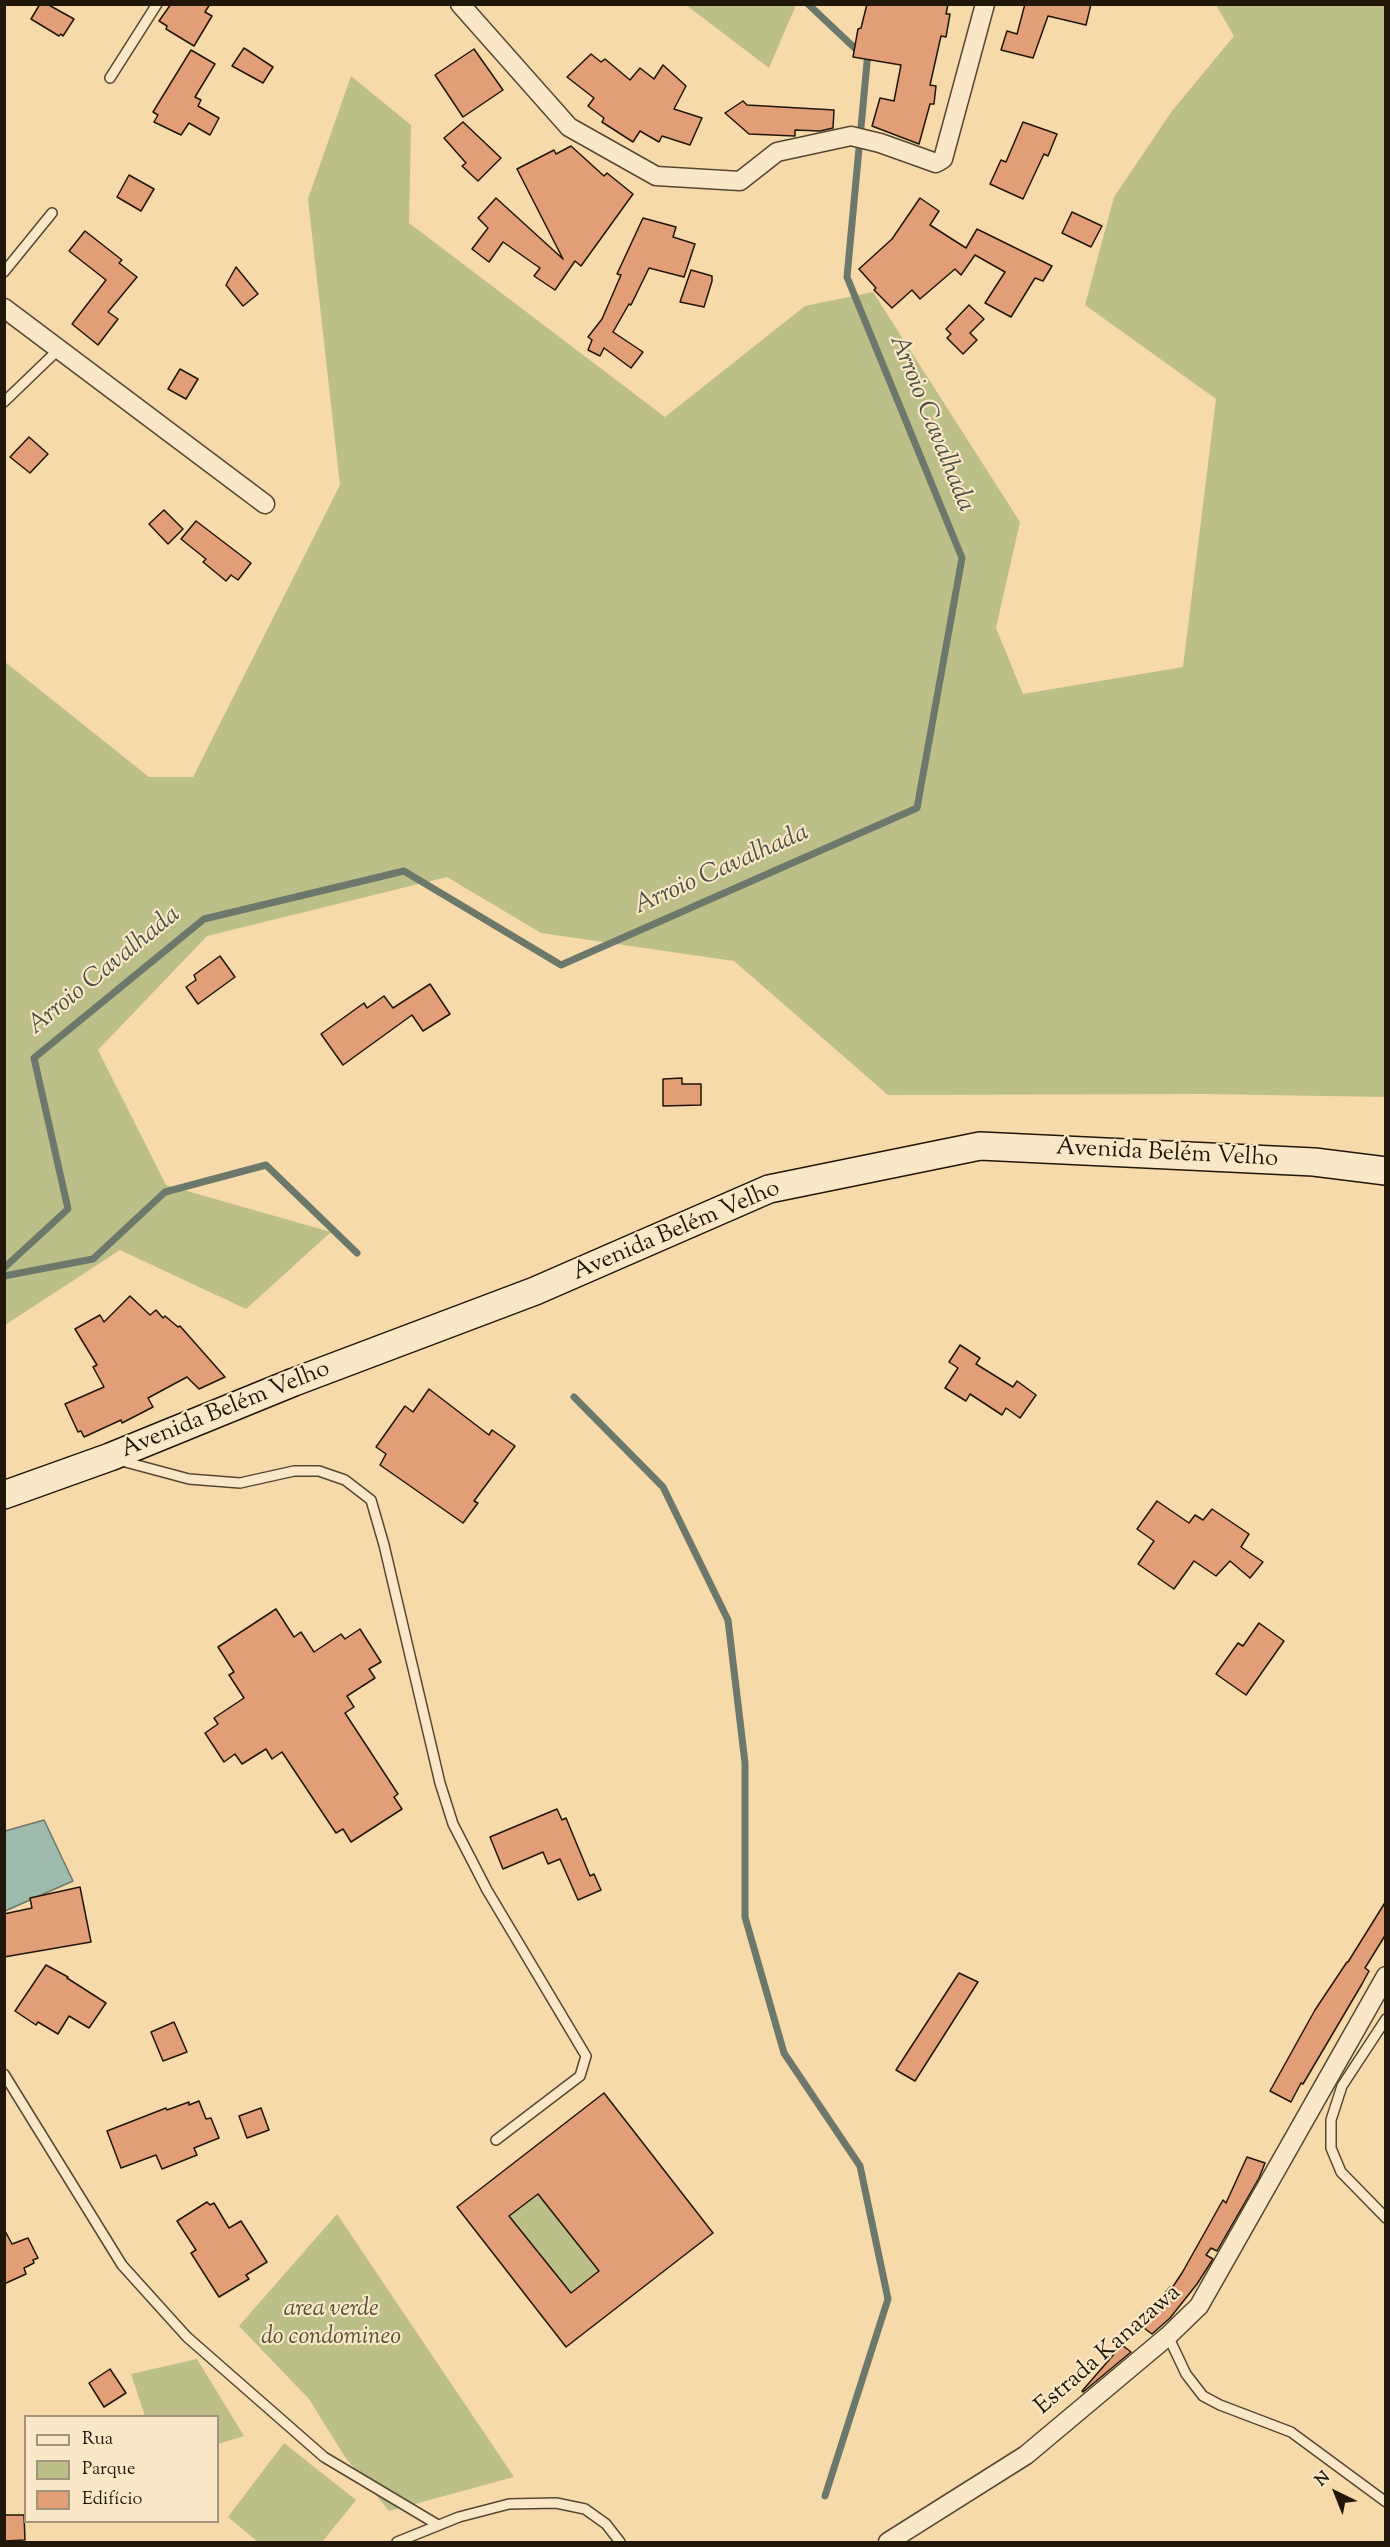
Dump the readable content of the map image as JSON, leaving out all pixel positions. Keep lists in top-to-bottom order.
{
  "streets": {
    "main road": ["Avenida Belém Velho"],
    "street": ["Estrada Kanazawa"]
  },
  "water": ["Arroio Cavalhada"],
  "parks": ["area verde do condomineo"],
  "legend": ["Rua", "Parque", "Edifício"],
  "north": "top left"
}
